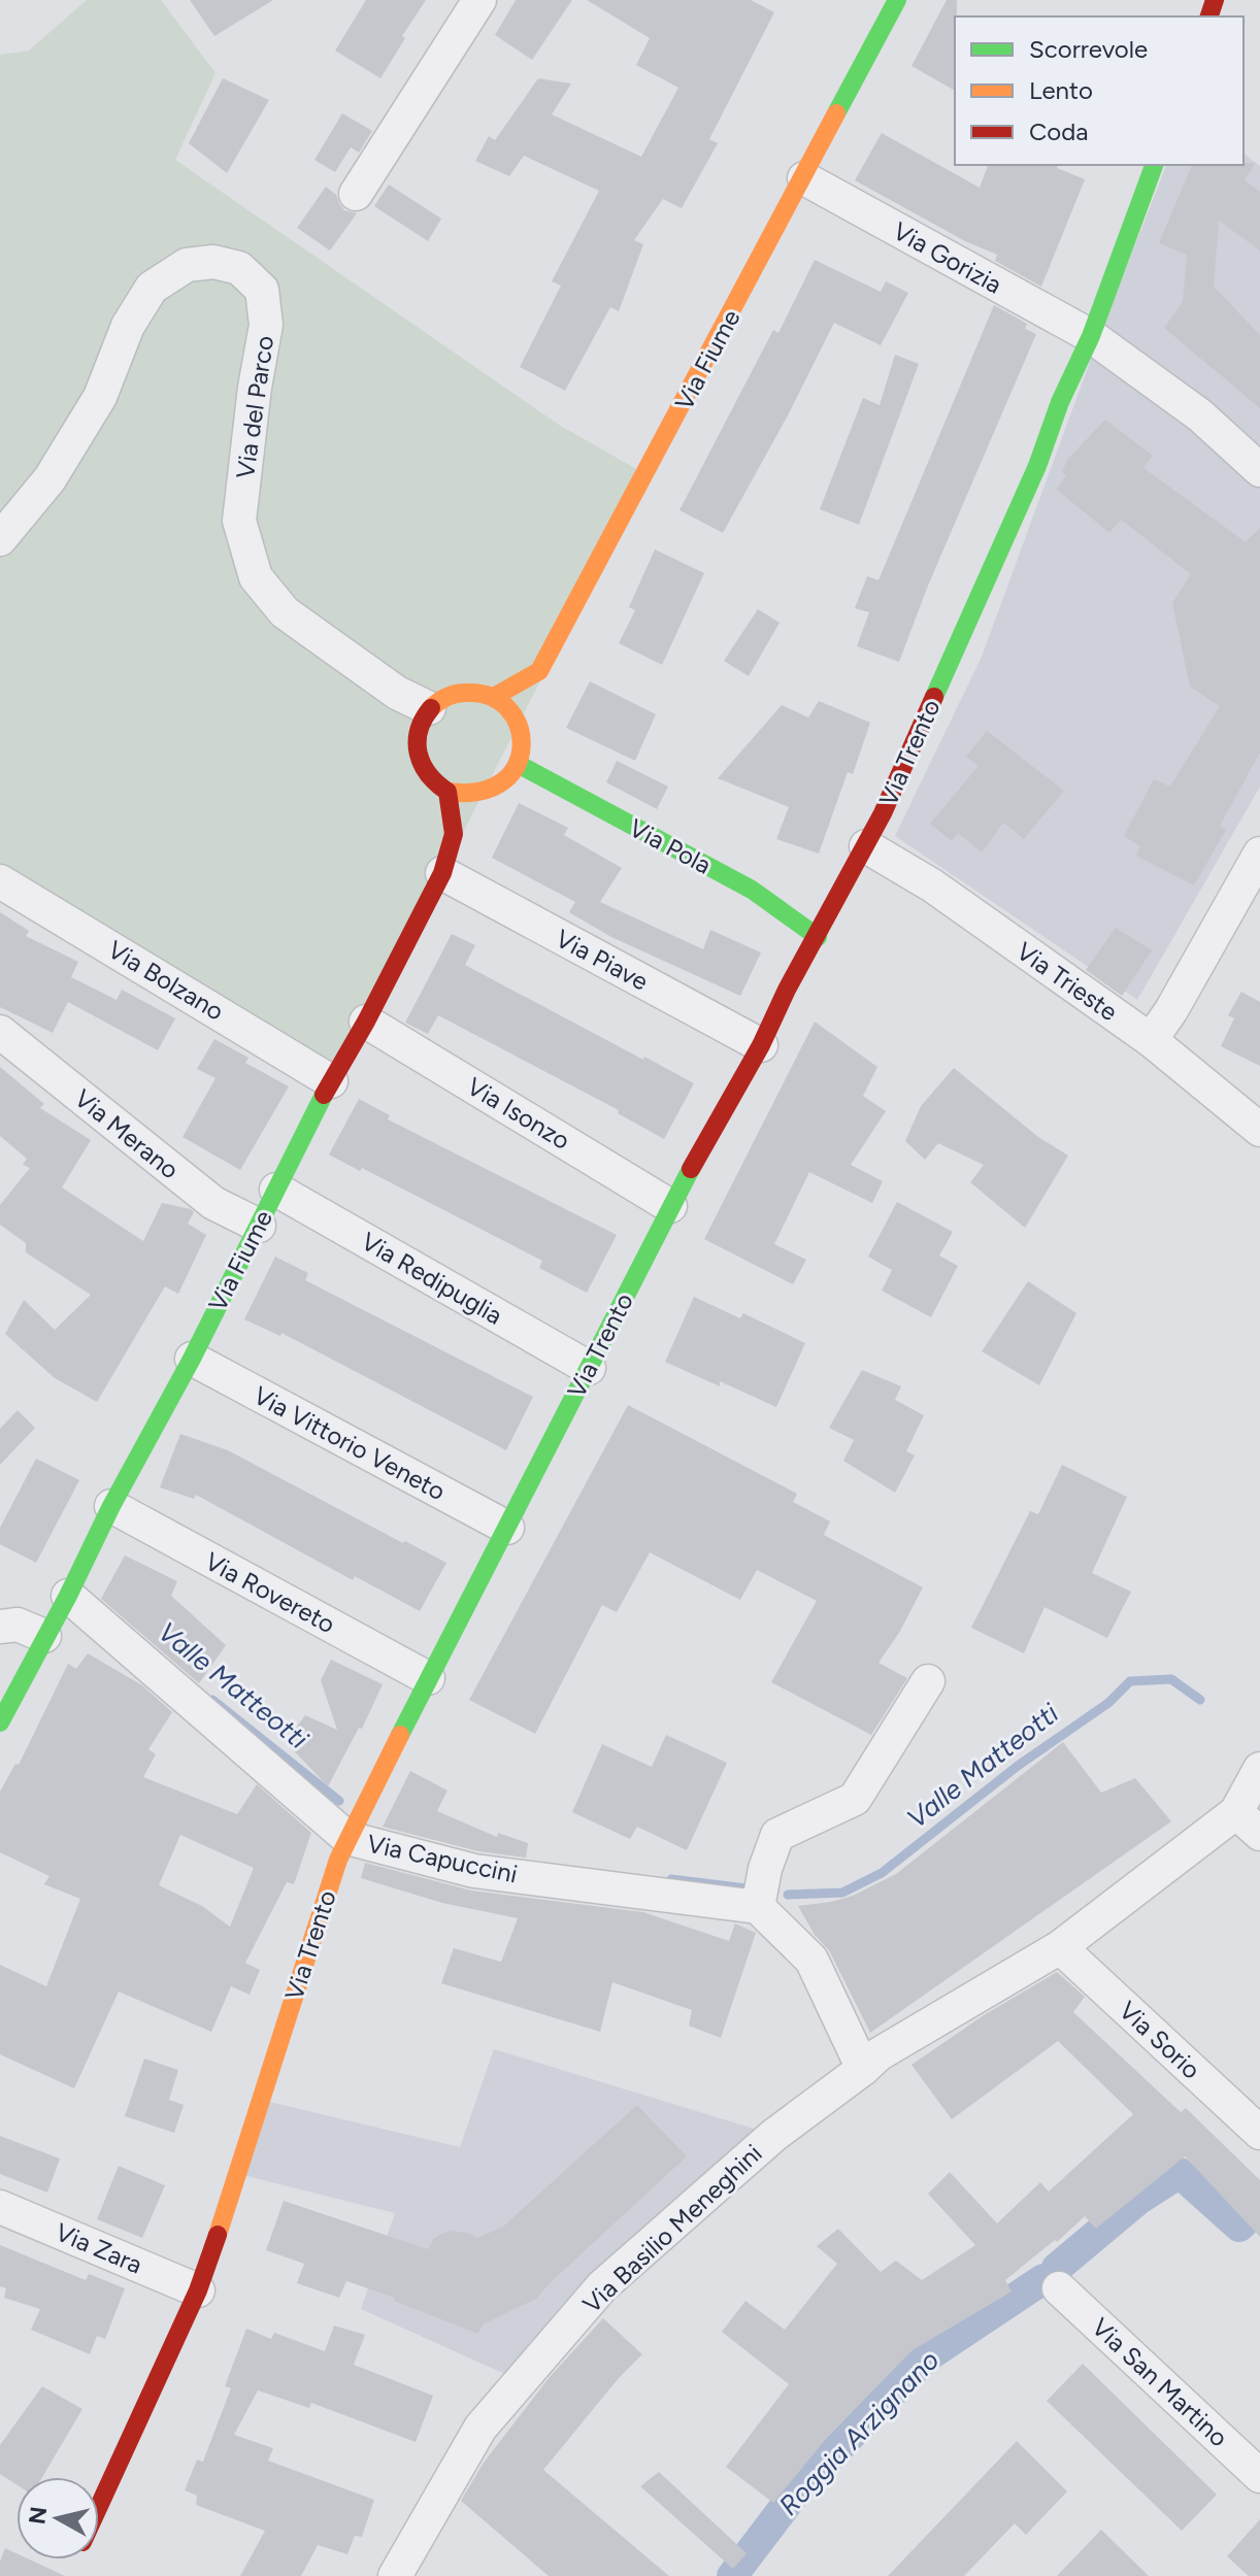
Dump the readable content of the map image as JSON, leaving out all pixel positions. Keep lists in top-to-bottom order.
{
  "streets": {
    "street": [
      "Via Gorizia",
      "Via Fiume",
      "Via del Parco",
      "Via Trento",
      "Via Pola",
      "Via Piave",
      "Via Bolzano",
      "Via Trieste",
      "Via Isonzo",
      "Via Merano",
      "Via Redipuglia",
      "Via Vittorio Veneto",
      "Via Rovereto",
      "Via Capuccini",
      "Via Sorio",
      "Via Basilio Meneghini",
      "Via Zara",
      "Via San Martino"
    ]
  },
  "crossings": [
    ["Via Gorizia", "Via Fiume"],
    ["Via Gorizia", "Via Trento"],
    ["Via Fiume", "Via del Parco"],
    ["Via Fiume", "Via Pola"],
    ["Via Fiume", "Via Piave"],
    ["Via Fiume", "Via Bolzano"],
    ["Via Fiume", "Via Isonzo"],
    ["Via Fiume", "Via Merano"],
    ["Via Fiume", "Via Redipuglia"],
    ["Via Fiume", "Via Vittorio Veneto"],
    ["Via Fiume", "Via Rovereto"],
    ["Via Fiume", "Via Capuccini"],
    ["Via del Parco", "Via Pola"],
    ["Via Trento", "Via Pola"],
    ["Via Trento", "Via Piave"],
    ["Via Trento", "Via Trieste"],
    ["Via Trento", "Via Isonzo"],
    ["Via Trento", "Via Redipuglia"],
    ["Via Trento", "Via Vittorio Veneto"],
    ["Via Trento", "Via Rovereto"],
    ["Via Trento", "Via Capuccini"],
    ["Via Trento", "Via Zara"],
    ["Via Sorio", "Via Basilio Meneghini"]
  ],
  "water": ["Valle Matteotti", "Roggia Arzignano"],
  "legend": ["Scorrevole", "Lento", "Coda"],
  "north": "left"
}
